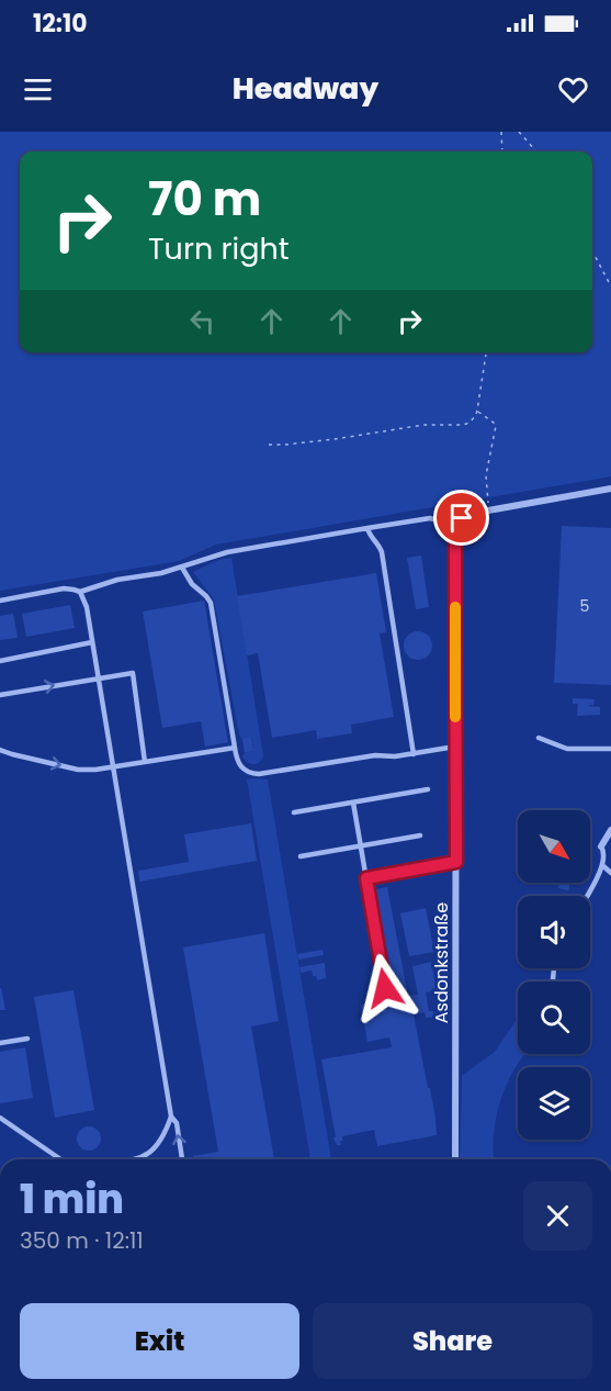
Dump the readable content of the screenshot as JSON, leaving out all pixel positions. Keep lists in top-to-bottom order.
{
  "streets": {
    "street": ["Asdonkstraße"]
  },
  "house_numbers": ["5"],
  "north": "bottom right",
  "page": {
    "status": "12:10",
    "header": "Headway",
    "turn": ["70 m", "Turn right"],
    "heading": ["1 min", "350 m · 12:11"],
    "buttons": ["Exit", "Share"]
  }
}
